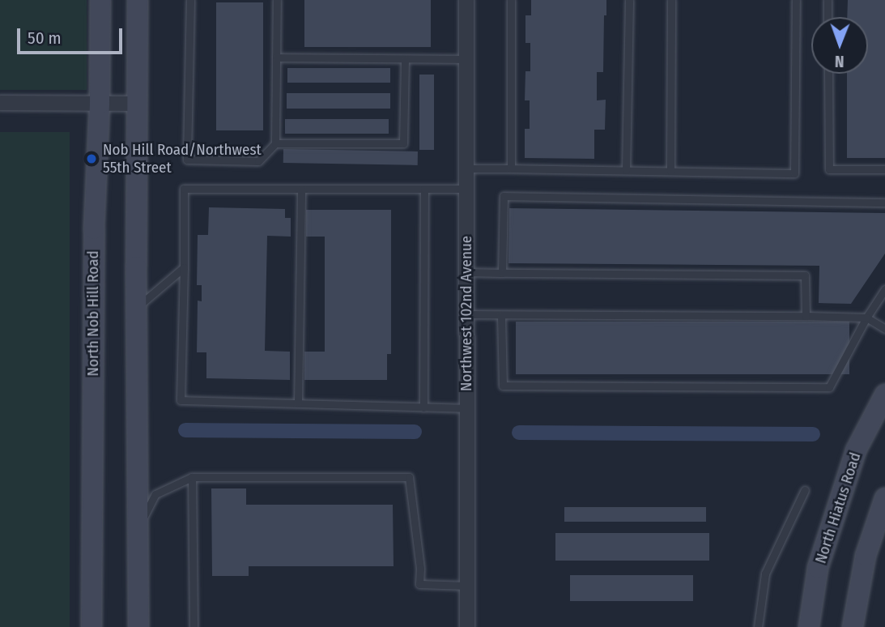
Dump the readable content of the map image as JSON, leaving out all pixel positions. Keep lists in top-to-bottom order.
{
  "streets": {
    "main road": ["North Nob Hill Road", "North Hiatus Road"],
    "street": ["Northwest 102nd Avenue"]
  },
  "places": ["Nob Hill Road/Northwest 55th Street"],
  "scale_bar": "50 m",
  "north": "bottom"
}
